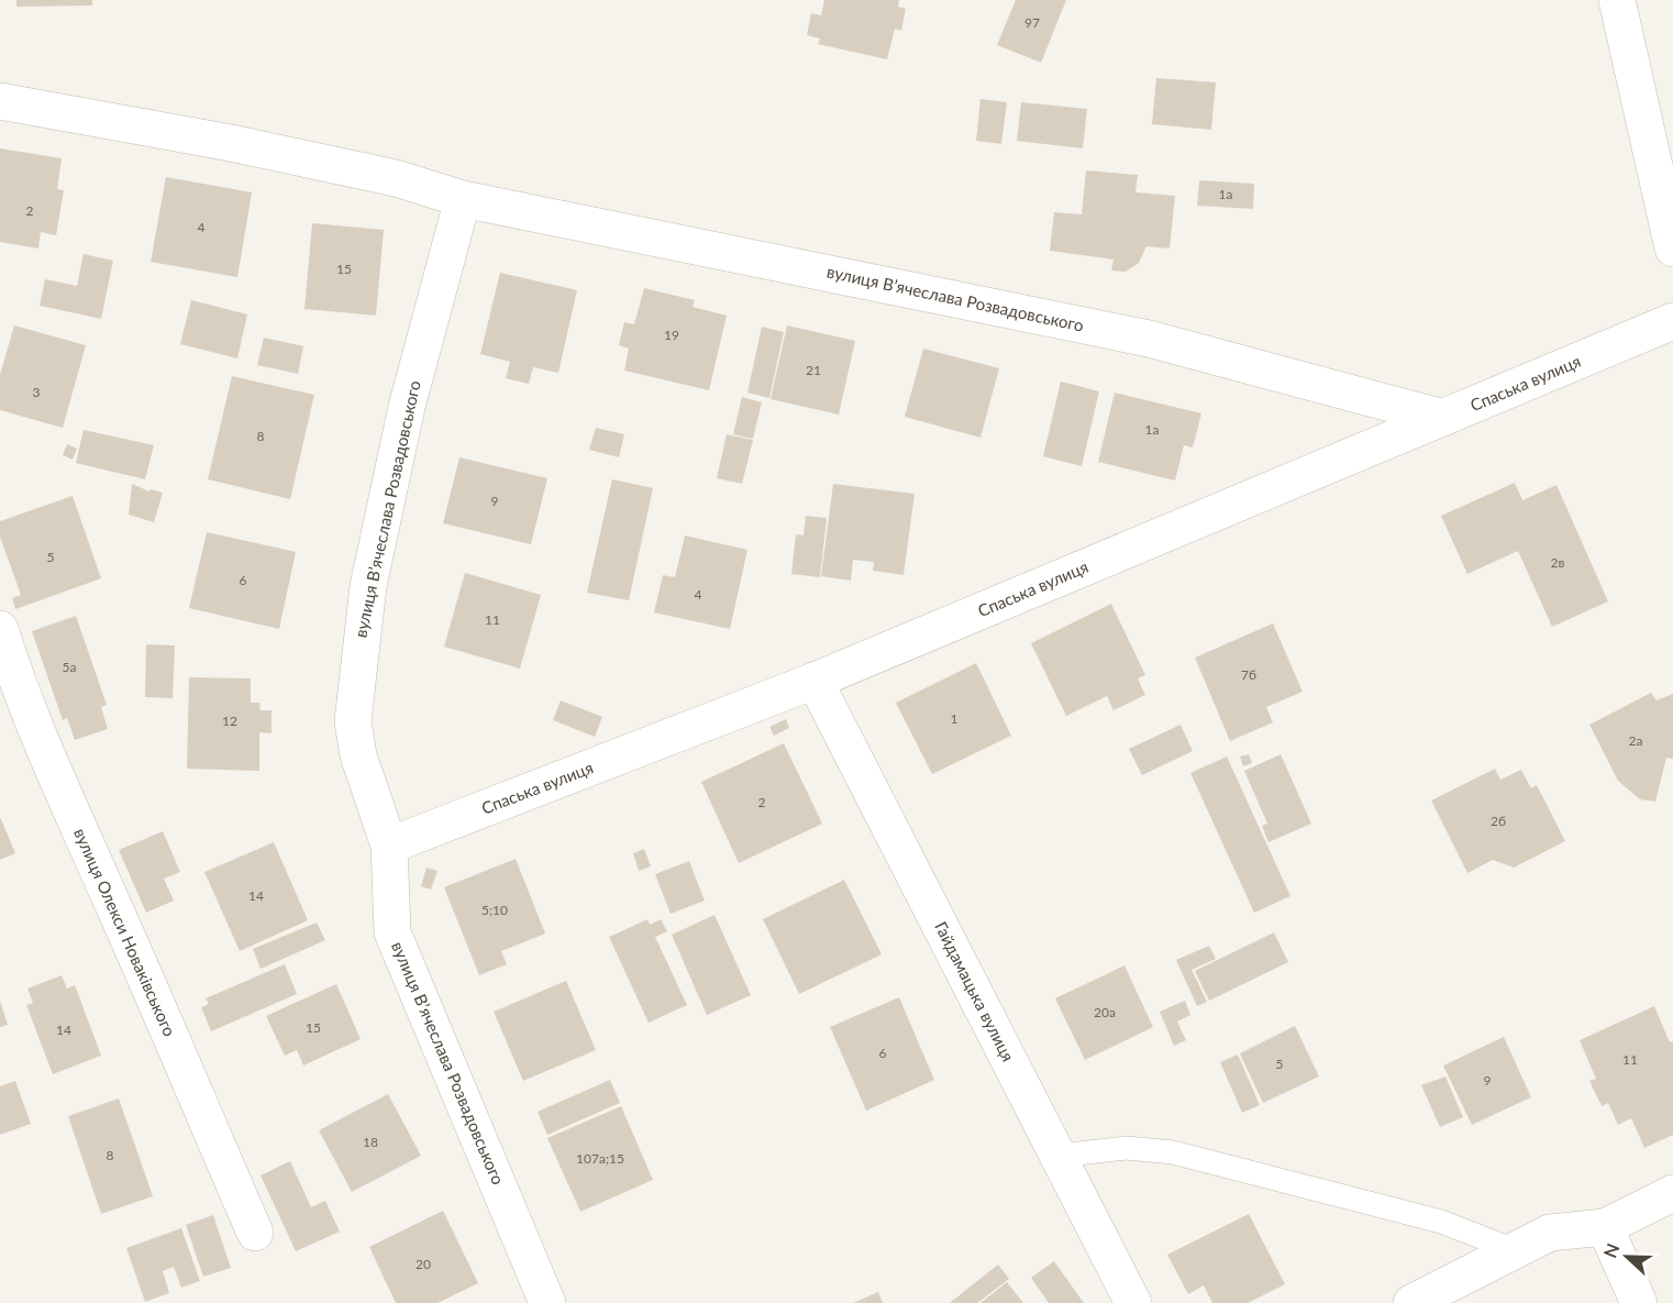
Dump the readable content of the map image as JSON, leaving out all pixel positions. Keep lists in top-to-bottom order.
{
  "streets": {
    "street": [
      "вулиця Вʼячеслава Розвадовського",
      "Спаська вулиця",
      "вулиця Олекси Новаківського",
      "Гайдамацька вулиця"
    ]
  },
  "crossings": [
    ["вулиця Вʼячеслава Розвадовського", "Спаська вулиця"],
    ["Спаська вулиця", "Гайдамацька вулиця"]
  ],
  "house_numbers": [
    "97",
    "1а",
    "2",
    "4",
    "15",
    "19",
    "21",
    "3",
    "1а",
    "8",
    "9",
    "5",
    "2в",
    "6",
    "4",
    "11",
    "5а",
    "7б",
    "1",
    "12",
    "2а",
    "2",
    "2б",
    "14",
    "5;10",
    "20а",
    "15",
    "14",
    "6",
    "11",
    "5",
    "9",
    "18",
    "8",
    "107а;15",
    "20"
  ],
  "north": "left"
}
